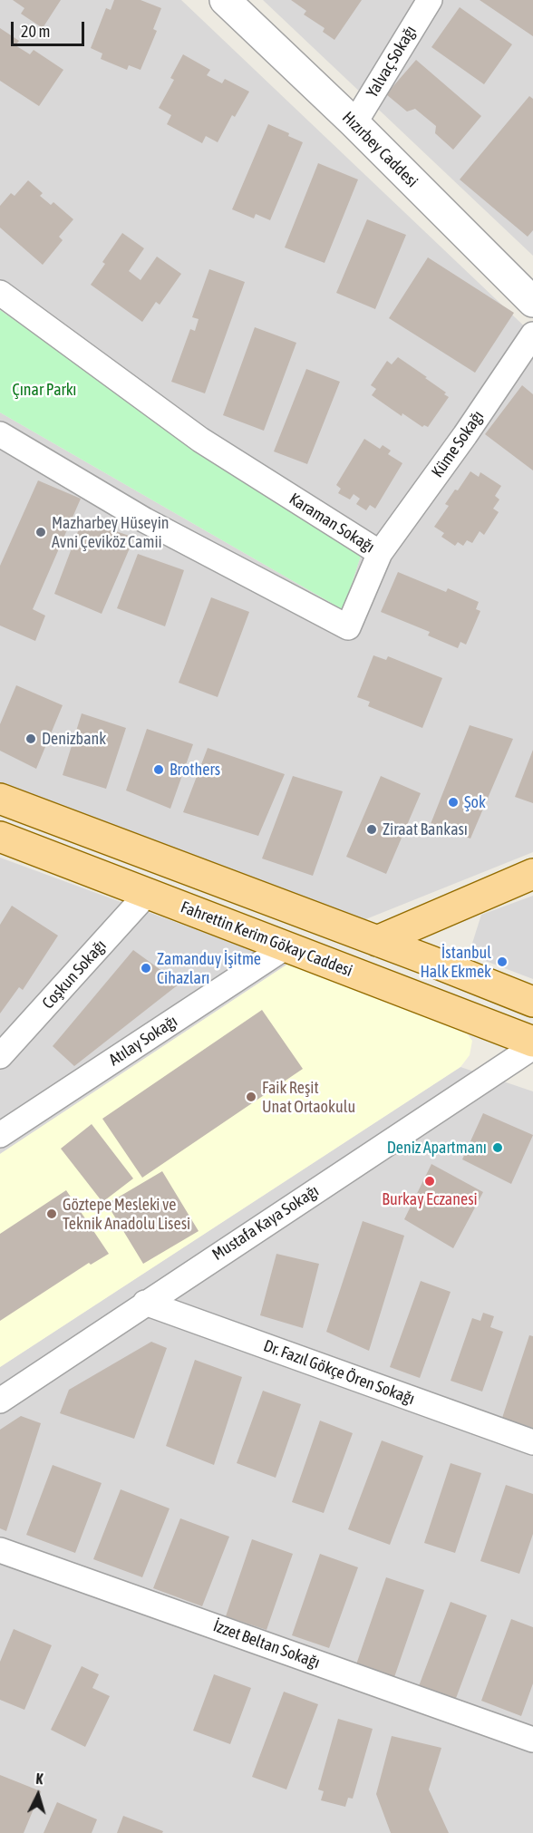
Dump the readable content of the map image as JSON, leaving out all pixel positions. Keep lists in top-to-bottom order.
{
  "streets": {
    "main road": ["Fahrettin Kerim Gökay Caddesi"],
    "street": [
      "Yalvaç Sokağı",
      "Hızırbey Caddesi",
      "Küme Sokağı",
      "Karaman Sokağı",
      "Coşkun Sokağı",
      "Atılay Sokağı",
      "Mustafa Kaya Sokağı",
      "Dr. Fazıl Gökçe Ören Sokağı",
      "İzzet Beltan Sokağı"
    ]
  },
  "crossings": [
    ["Yalvaç Sokağı", "Hızırbey Caddesi"],
    ["Küme Sokağı", "Karaman Sokağı"],
    ["Fahrettin Kerim Gökay Caddesi", "Coşkun Sokağı"],
    ["Fahrettin Kerim Gökay Caddesi", "Atılay Sokağı"],
    ["Mustafa Kaya Sokağı", "Dr. Fazıl Gökçe Ören Sokağı"]
  ],
  "parks": ["Çınar Parkı"],
  "places": [
    "Mazharbey Hüseyin Avni Çeviköz Camii",
    "Denizbank",
    "Brothers",
    "Şok",
    "Ziraat Bankası",
    "İstanbul Halk Ekmek",
    "Zamanduy İşitme Cihazları",
    "Faik Reşit Unat Ortaokulu",
    "Deniz Apartmanı",
    "Burkay Eczanesi",
    "Göztepe Mesleki ve Teknik Anadolu Lisesi"
  ],
  "scale_bar": "20 m",
  "north": "top"
}
